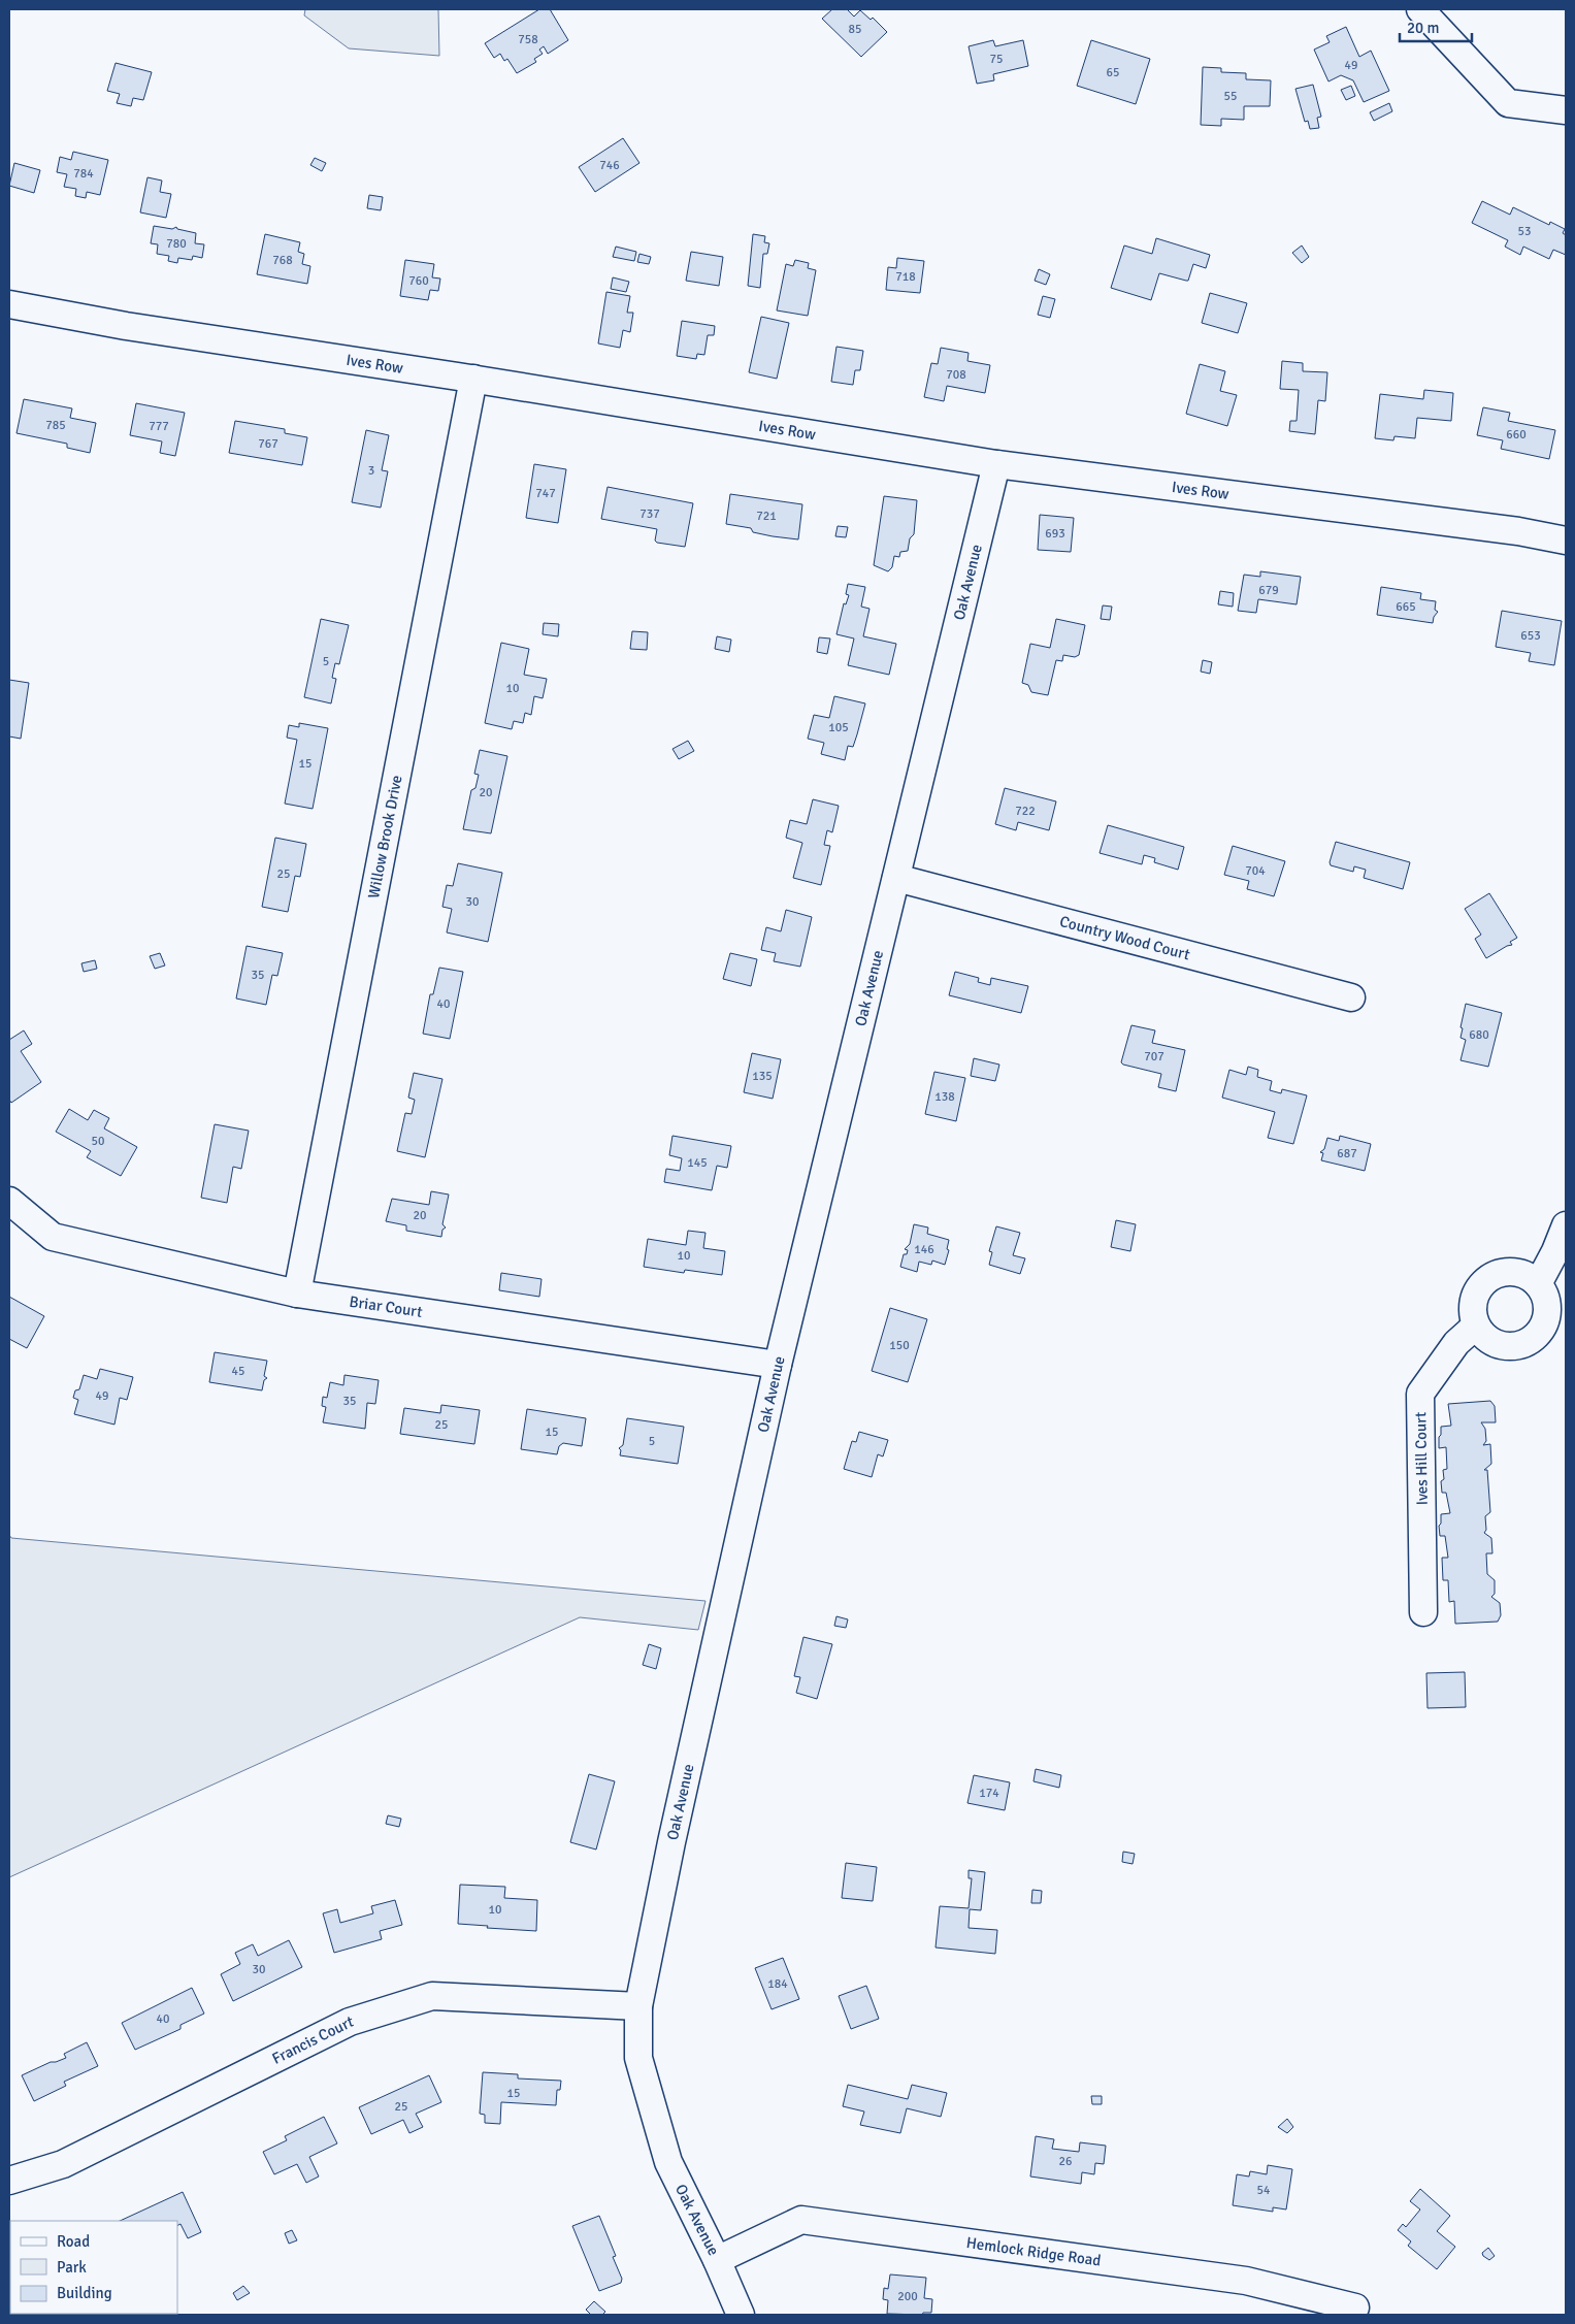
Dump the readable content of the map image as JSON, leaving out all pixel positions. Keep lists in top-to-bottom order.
{
  "streets": {
    "street": [
      "Ives Row",
      "Oak Avenue",
      "Willow Brook Drive",
      "Country Wood Court",
      "Briar Court",
      "Ives Hill Court",
      "Francis Court",
      "Hemlock Ridge Road"
    ]
  },
  "crossings": [
    ["Ives Row", "Oak Avenue"],
    ["Ives Row", "Willow Brook Drive"],
    ["Oak Avenue", "Country Wood Court"],
    ["Oak Avenue", "Briar Court"],
    ["Oak Avenue", "Francis Court"],
    ["Oak Avenue", "Hemlock Ridge Road"],
    ["Willow Brook Drive", "Briar Court"]
  ],
  "house_numbers": [
    "85",
    "758",
    "75",
    "49",
    "65",
    "55",
    "746",
    "784",
    "53",
    "780",
    "768",
    "718",
    "760",
    "708",
    "785",
    "777",
    "660",
    "767",
    "3",
    "747",
    "737",
    "721",
    "693",
    "679",
    "665",
    "653",
    "5",
    "10",
    "105",
    "15",
    "20",
    "722",
    "704",
    "25",
    "30",
    "35",
    "40",
    "680",
    "707",
    "135",
    "138",
    "50",
    "687",
    "145",
    "20",
    "146",
    "10",
    "150",
    "45",
    "49",
    "35",
    "25",
    "15",
    "5",
    "174",
    "10",
    "30",
    "184",
    "40",
    "15",
    "25",
    "26",
    "54",
    "200"
  ],
  "legend": ["Road", "Park", "Building"],
  "scale_bar": "20 m"
}
